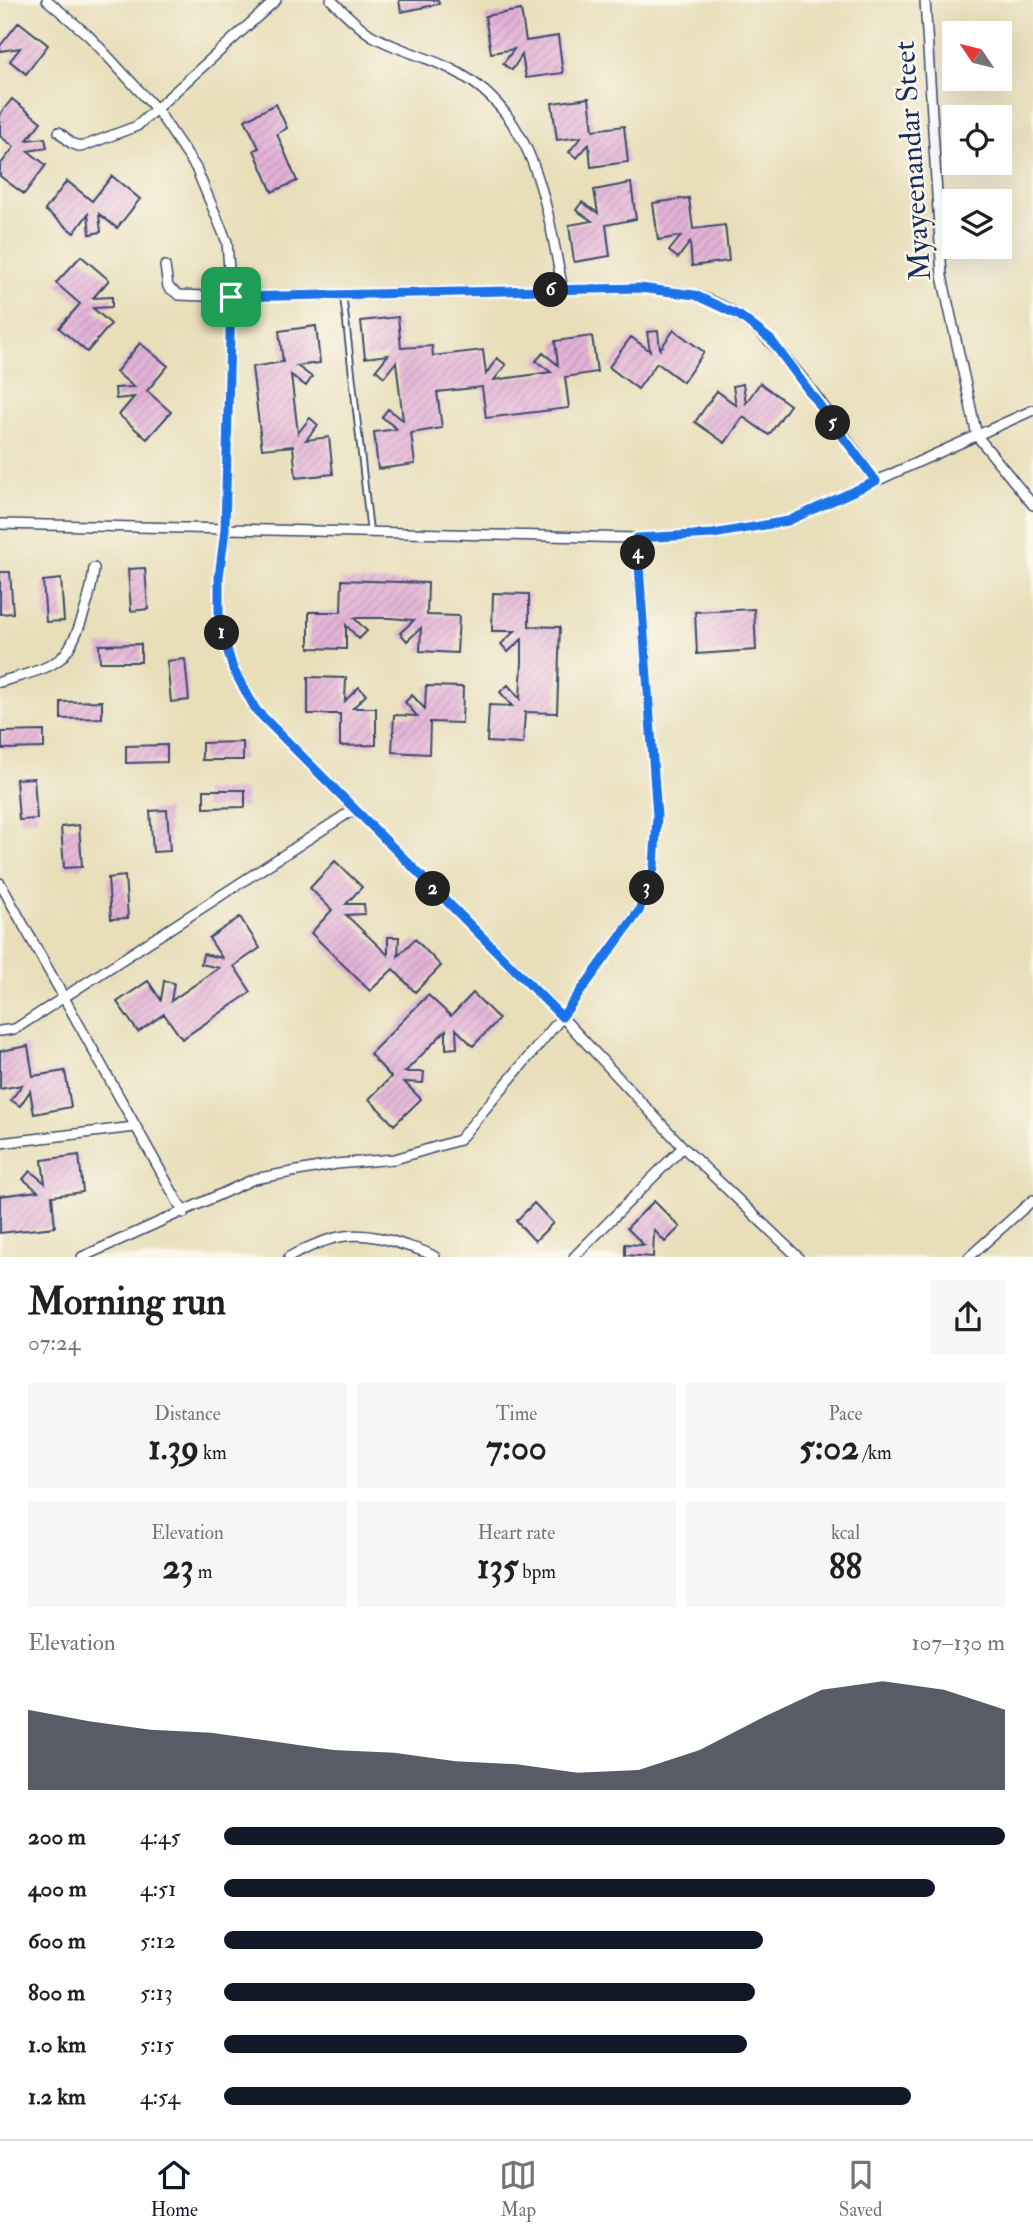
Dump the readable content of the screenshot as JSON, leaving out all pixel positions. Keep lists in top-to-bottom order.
{
  "streets": {
    "street": ["Myayeenandar Steet"]
  },
  "north": "top left",
  "page": {
    "pins": [
      "6",
      "5",
      "4",
      "1",
      "3",
      "2"
    ],
    "heading": ["Morning run", "07:24"],
    "stats": [
      ["Distance", "1.39 km"],
      ["Time", "7:00"],
      ["Pace", "5:02 /km"],
      ["Elevation", "23 m"],
      ["Heart rate", "135 bpm"],
      ["kcal", "88"]
    ],
    "chart": ["Elevation", "107–130 m"],
    "list": [
      {
        "name": "200 m",
        "note": "4:45"
      },
      {
        "name": "400 m",
        "note": "4:51"
      },
      {
        "name": "600 m",
        "note": "5:12"
      },
      {
        "name": "800 m",
        "note": "5:13"
      },
      {
        "name": "1.0 km",
        "note": "5:15"
      },
      {
        "name": "1.2 km",
        "note": "4:54"
      }
    ],
    "tabs": ["Home", "Map", "Saved"]
  }
}
